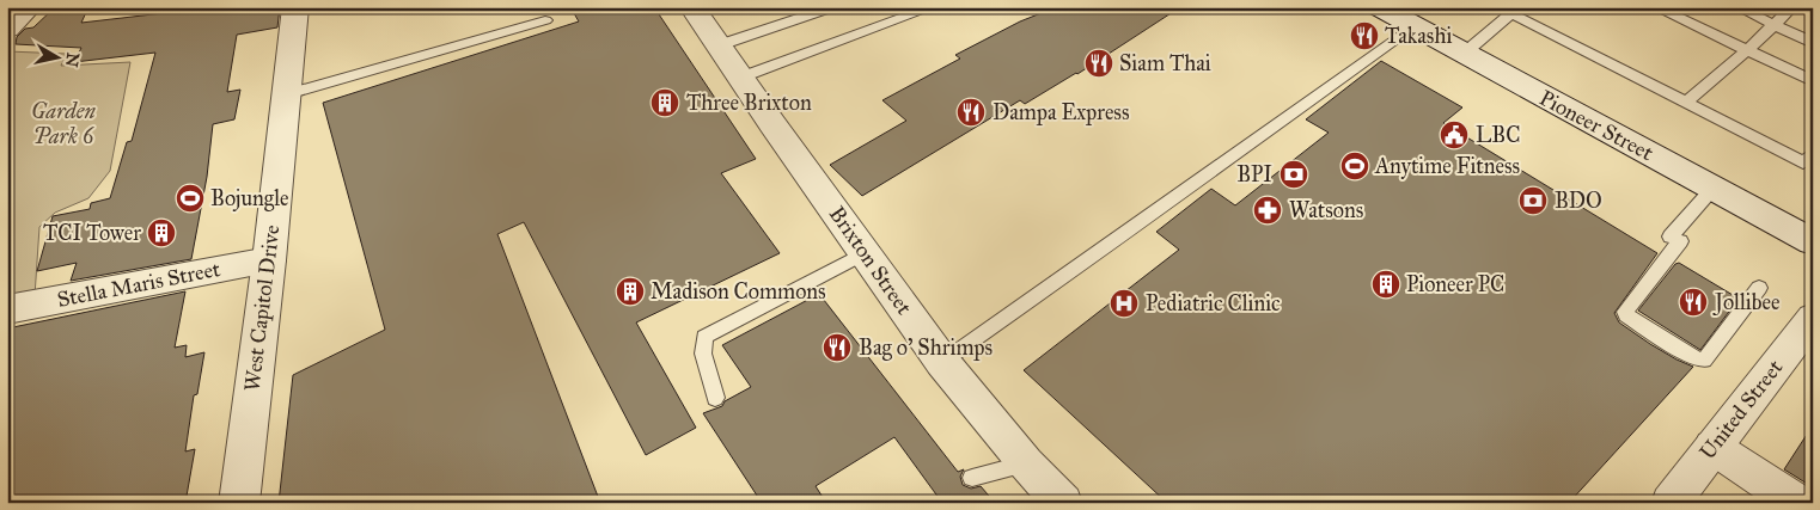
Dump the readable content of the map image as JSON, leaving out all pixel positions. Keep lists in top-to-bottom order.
{
  "streets": {
    "street": [
      "Pioneer Street",
      "Brixton Street",
      "Stella Maris Street",
      "West Capitol Drive",
      "United Street"
    ]
  },
  "crossings": [
    ["Stella Maris Street", "West Capitol Drive"]
  ],
  "parks": ["Garden Park 6"],
  "places": {
    "restaurant": [
      "Takashi",
      "Siam Thai",
      "Dampa Express",
      "Jollibee",
      "Bag o' Shrimps"
    ],
    "building": [
      "Three Brixton",
      "TCI Tower",
      "Pioneer PC",
      "Madison Commons"
    ],
    "public building": ["LBC"],
    "sports": ["Anytime Fitness", "Bojungle"],
    "bank": ["BPI", "BDO"],
    "pharmacy": ["Watsons"],
    "hospital": ["Pediatric Clinic"]
  },
  "north": "right"
}
